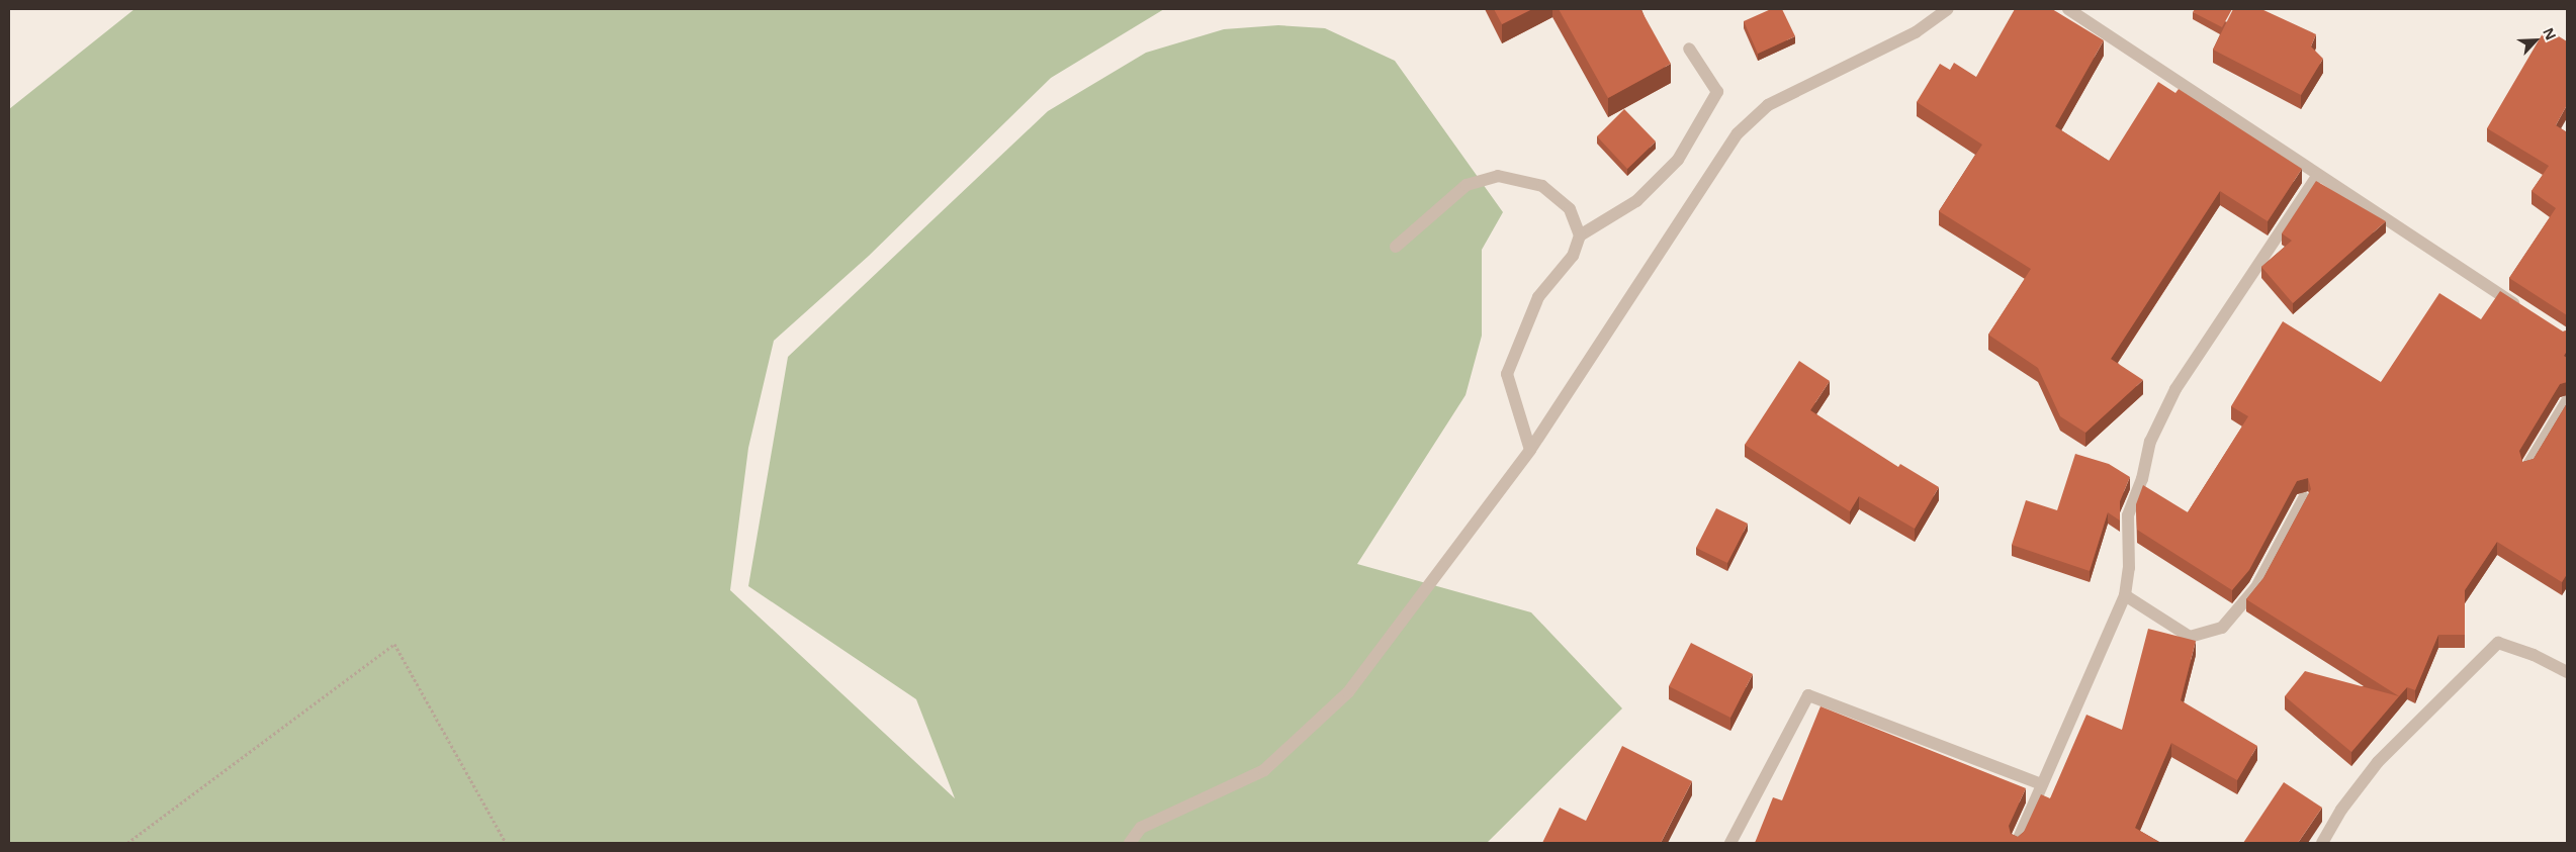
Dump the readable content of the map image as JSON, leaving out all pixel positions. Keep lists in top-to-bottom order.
{
  "north": "top right"
}
